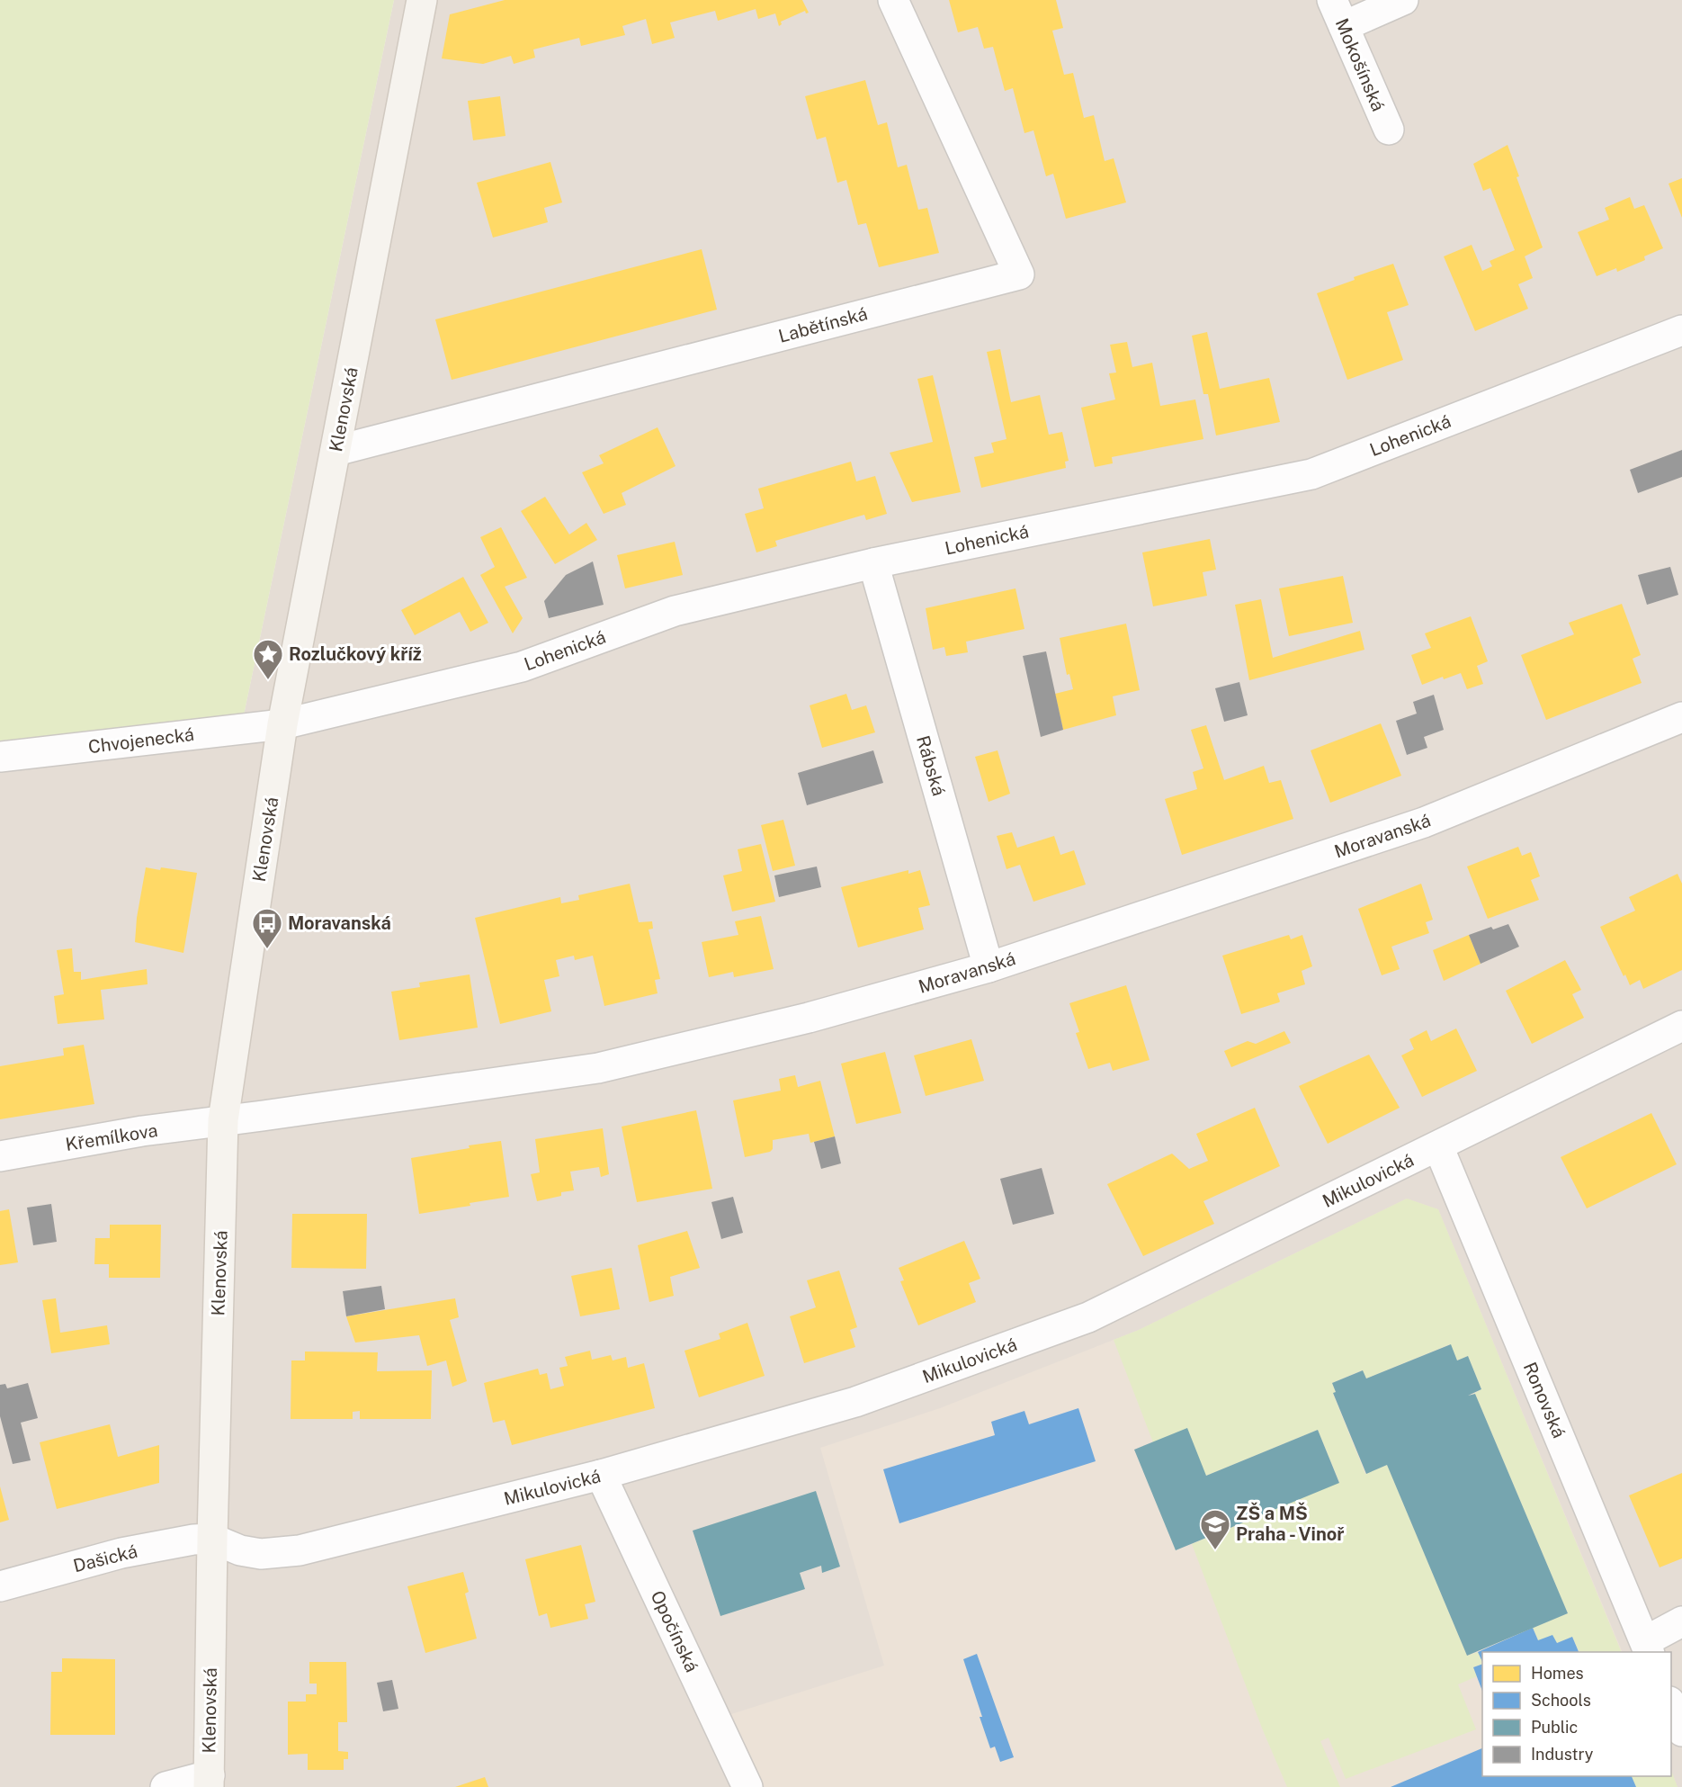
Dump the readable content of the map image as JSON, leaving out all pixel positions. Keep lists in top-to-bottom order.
{
  "streets": {
    "street": [
      "Mokošínská",
      "Labětínská",
      "Klenovská",
      "Lohenická",
      "Chvojenecká",
      "Rábská",
      "Moravanská",
      "Křemílkova",
      "Mikulovická",
      "Ronovská",
      "Dašická",
      "Opočínská"
    ]
  },
  "crossings": [
    ["Labětínská", "Klenovská"],
    ["Klenovská", "Lohenická"],
    ["Klenovská", "Chvojenecká"],
    ["Klenovská", "Moravanská"],
    ["Klenovská", "Křemílkova"],
    ["Klenovská", "Mikulovická"],
    ["Klenovská", "Dašická"],
    ["Lohenická", "Chvojenecká"],
    ["Lohenická", "Rábská"],
    ["Rábská", "Moravanská"],
    ["Moravanská", "Křemílkova"],
    ["Mikulovická", "Ronovská"],
    ["Mikulovická", "Dašická"],
    ["Mikulovická", "Opočínská"]
  ],
  "places": {
    "place": ["Rozlučkový kříž"],
    "bus stop": ["Moravanská"],
    "school or university": ["ZŠ a MŠ Praha - Vinoř"]
  },
  "legend": [
    "Homes",
    "Schools",
    "Public",
    "Industry"
  ]
}
